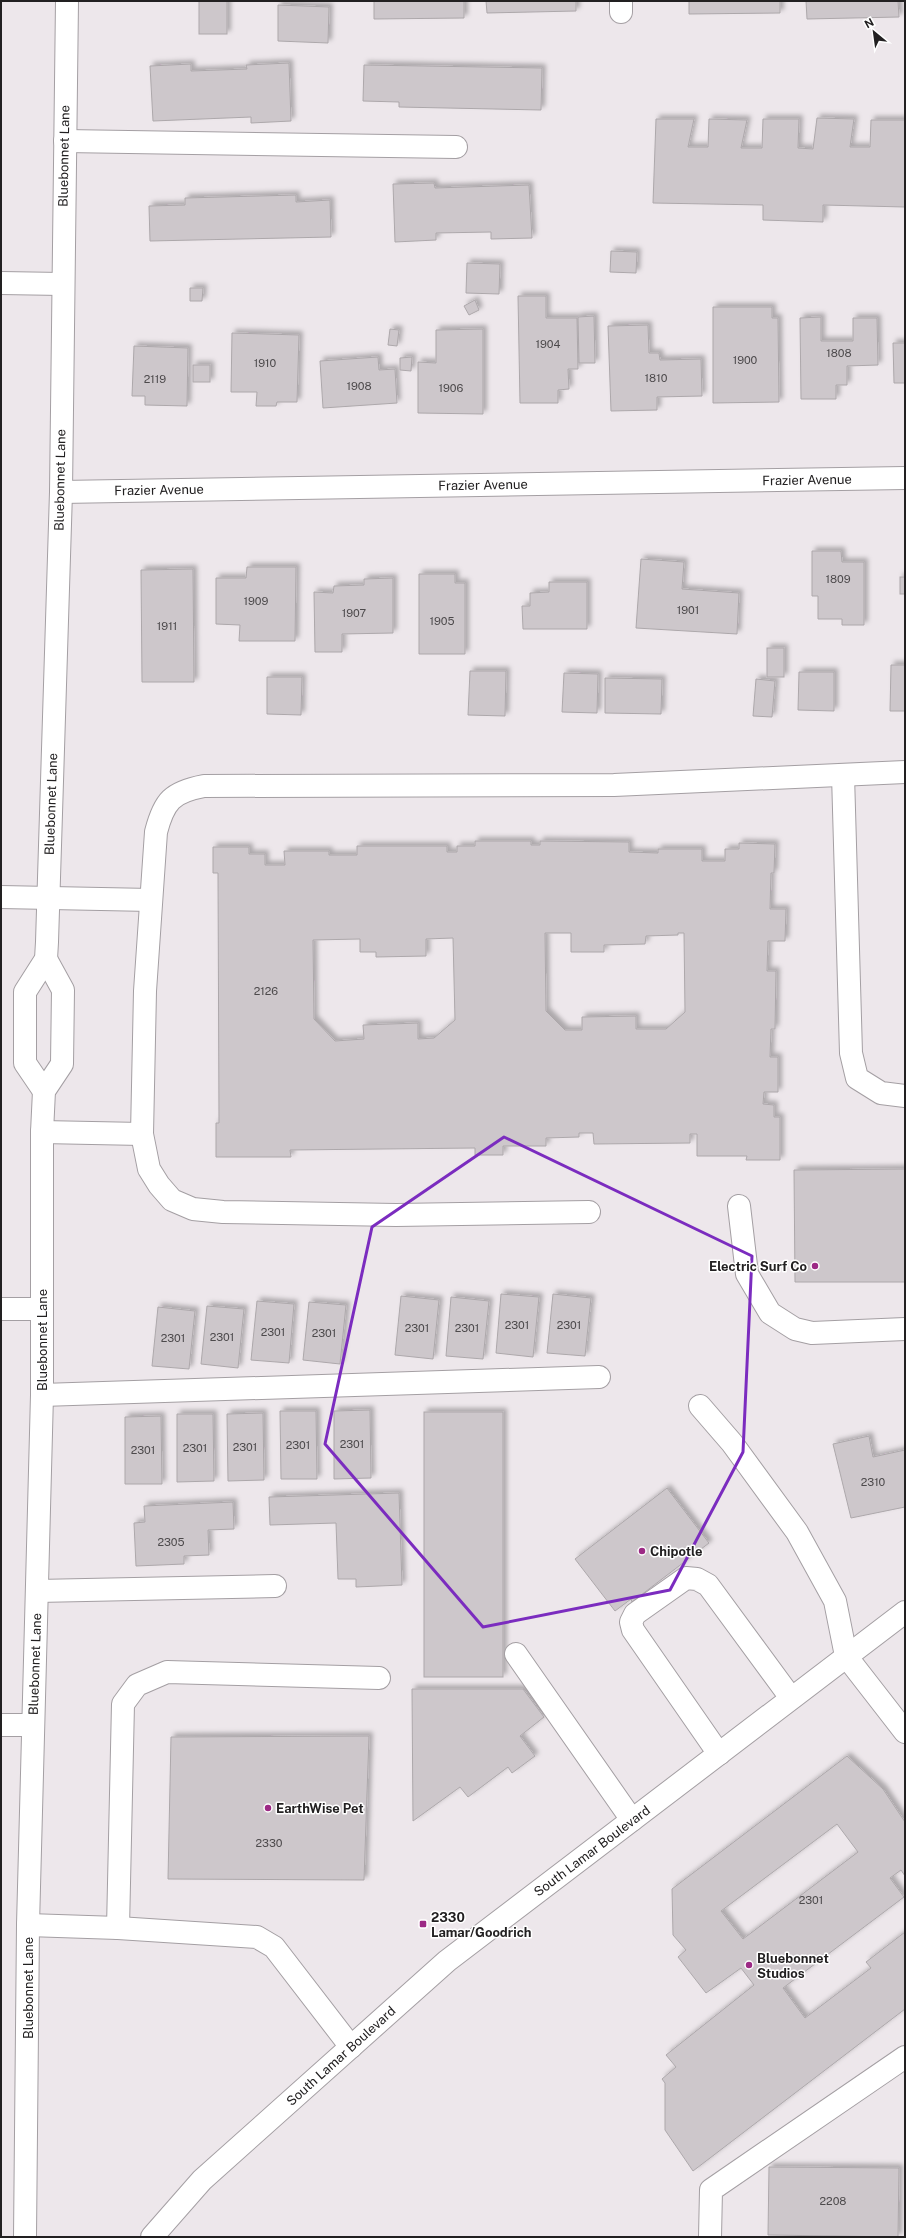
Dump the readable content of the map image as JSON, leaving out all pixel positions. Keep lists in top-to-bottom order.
{
  "streets": {
    "street": ["Bluebonnet Lane", "Frazier Avenue", "South Lamar Boulevard"]
  },
  "crossings": [
    ["Bluebonnet Lane", "Frazier Avenue"]
  ],
  "places": {
    "other": [
      "Electric Surf Co",
      "Chipotle",
      "EarthWise Pet",
      "Bluebonnet Studios"
    ],
    "transit": ["2330 Lamar/Goodrich"]
  },
  "house_numbers": [
    "1904",
    "1808",
    "1900",
    "1910",
    "1810",
    "2119",
    "1908",
    "1906",
    "1809",
    "1909",
    "1901",
    "1907",
    "1905",
    "1911",
    "2126",
    "2301",
    "2301",
    "2301",
    "2301",
    "2301",
    "2301",
    "2301",
    "2301",
    "2301",
    "2301",
    "2301",
    "2301",
    "2301",
    "2310",
    "2305",
    "2330",
    "2301",
    "2208"
  ],
  "north": "top left"
}
